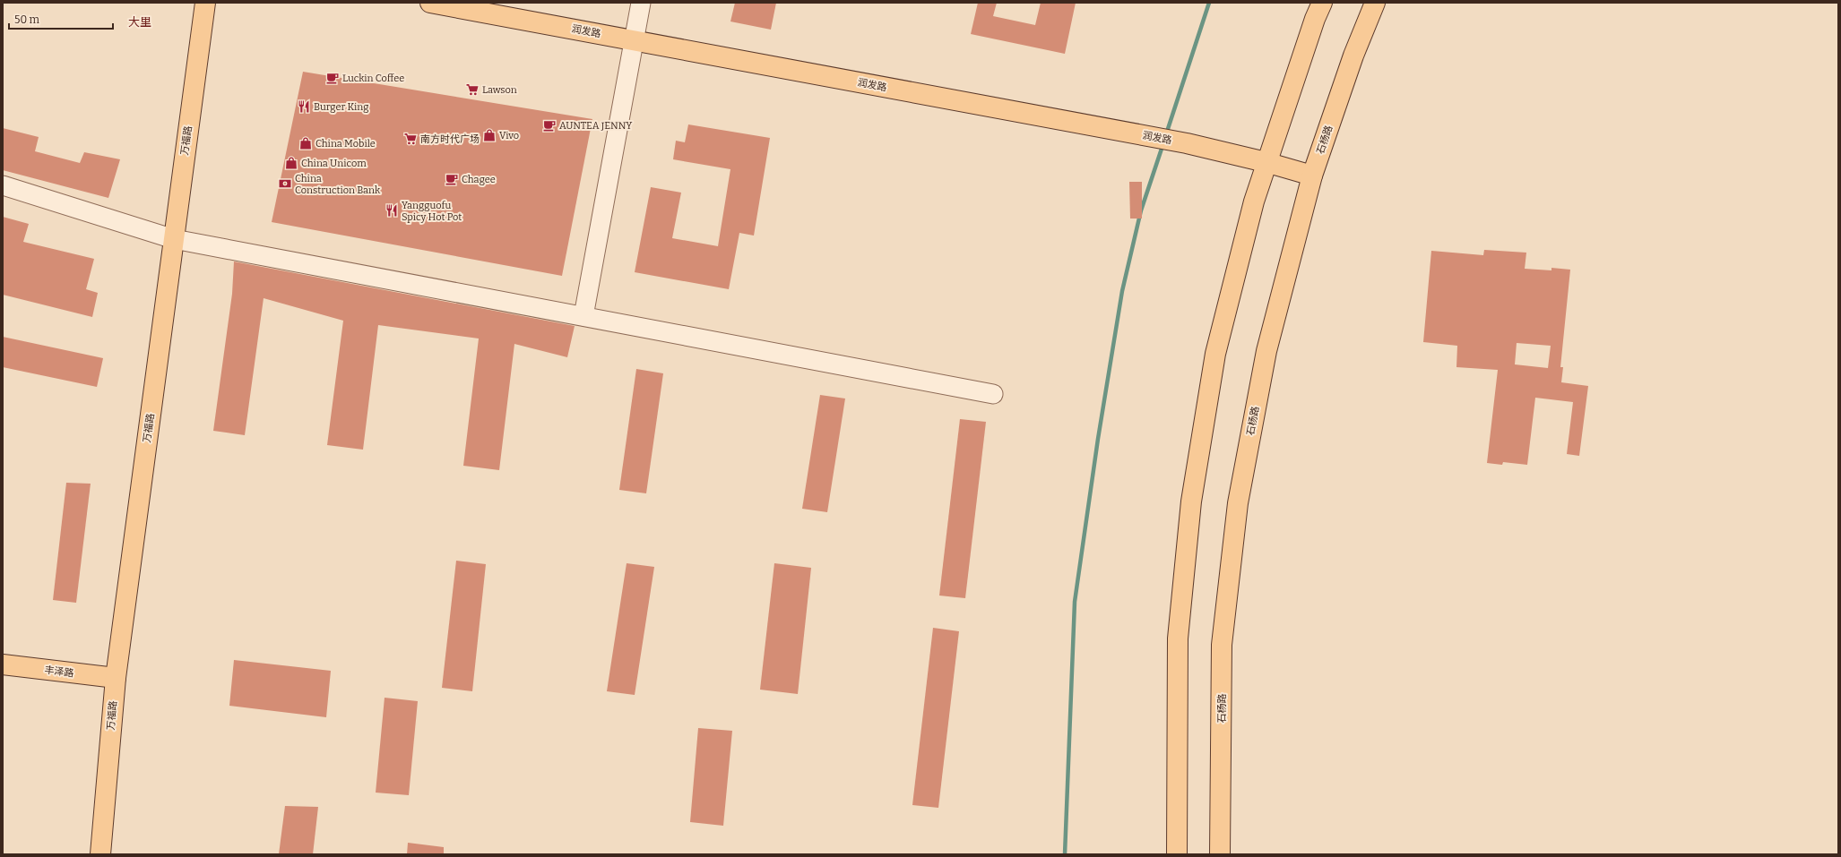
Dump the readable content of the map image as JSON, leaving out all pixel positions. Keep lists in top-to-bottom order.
{
  "streets": {
    "main road": [
      "润发路",
      "石杨路",
      "万福路",
      "丰泽路"
    ]
  },
  "crossings": [
    ["润发路", "石杨路"],
    ["万福路", "丰泽路"]
  ],
  "districts": ["大里"],
  "places": {
    "cafe": ["Luckin Coffee", "AUNTEA JENNY", "Chagee"],
    "supermarket": ["Lawson", "南方时代广场"],
    "restaurant": ["Burger King", "Yangguofu Spicy Hot Pot"],
    "shop": ["Vivo", "China Mobile", "China Unicom"],
    "bank": ["China Construction Bank"]
  },
  "scale_bar": "50 m"
}
